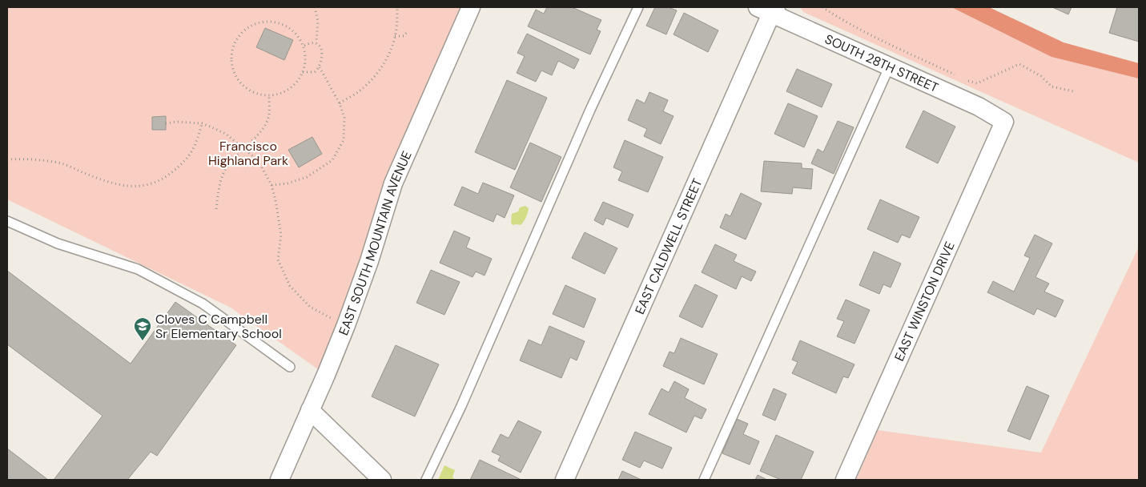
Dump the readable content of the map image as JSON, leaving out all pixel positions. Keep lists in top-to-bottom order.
{
  "streets": {
    "street": [
      "SOUTH 28TH STREET",
      "EAST SOUTH MOUNTAIN AVENUE",
      "EAST CALDWELL STREET",
      "EAST WINSTON DRIVE"
    ]
  },
  "crossings": [
    ["SOUTH 28TH STREET", "EAST CALDWELL STREET"],
    ["SOUTH 28TH STREET", "EAST WINSTON DRIVE"]
  ],
  "parks": ["Francisco Highland Park"],
  "places": {
    "school or university": ["Cloves C Campbell Sr Elementary School"]
  }
}
